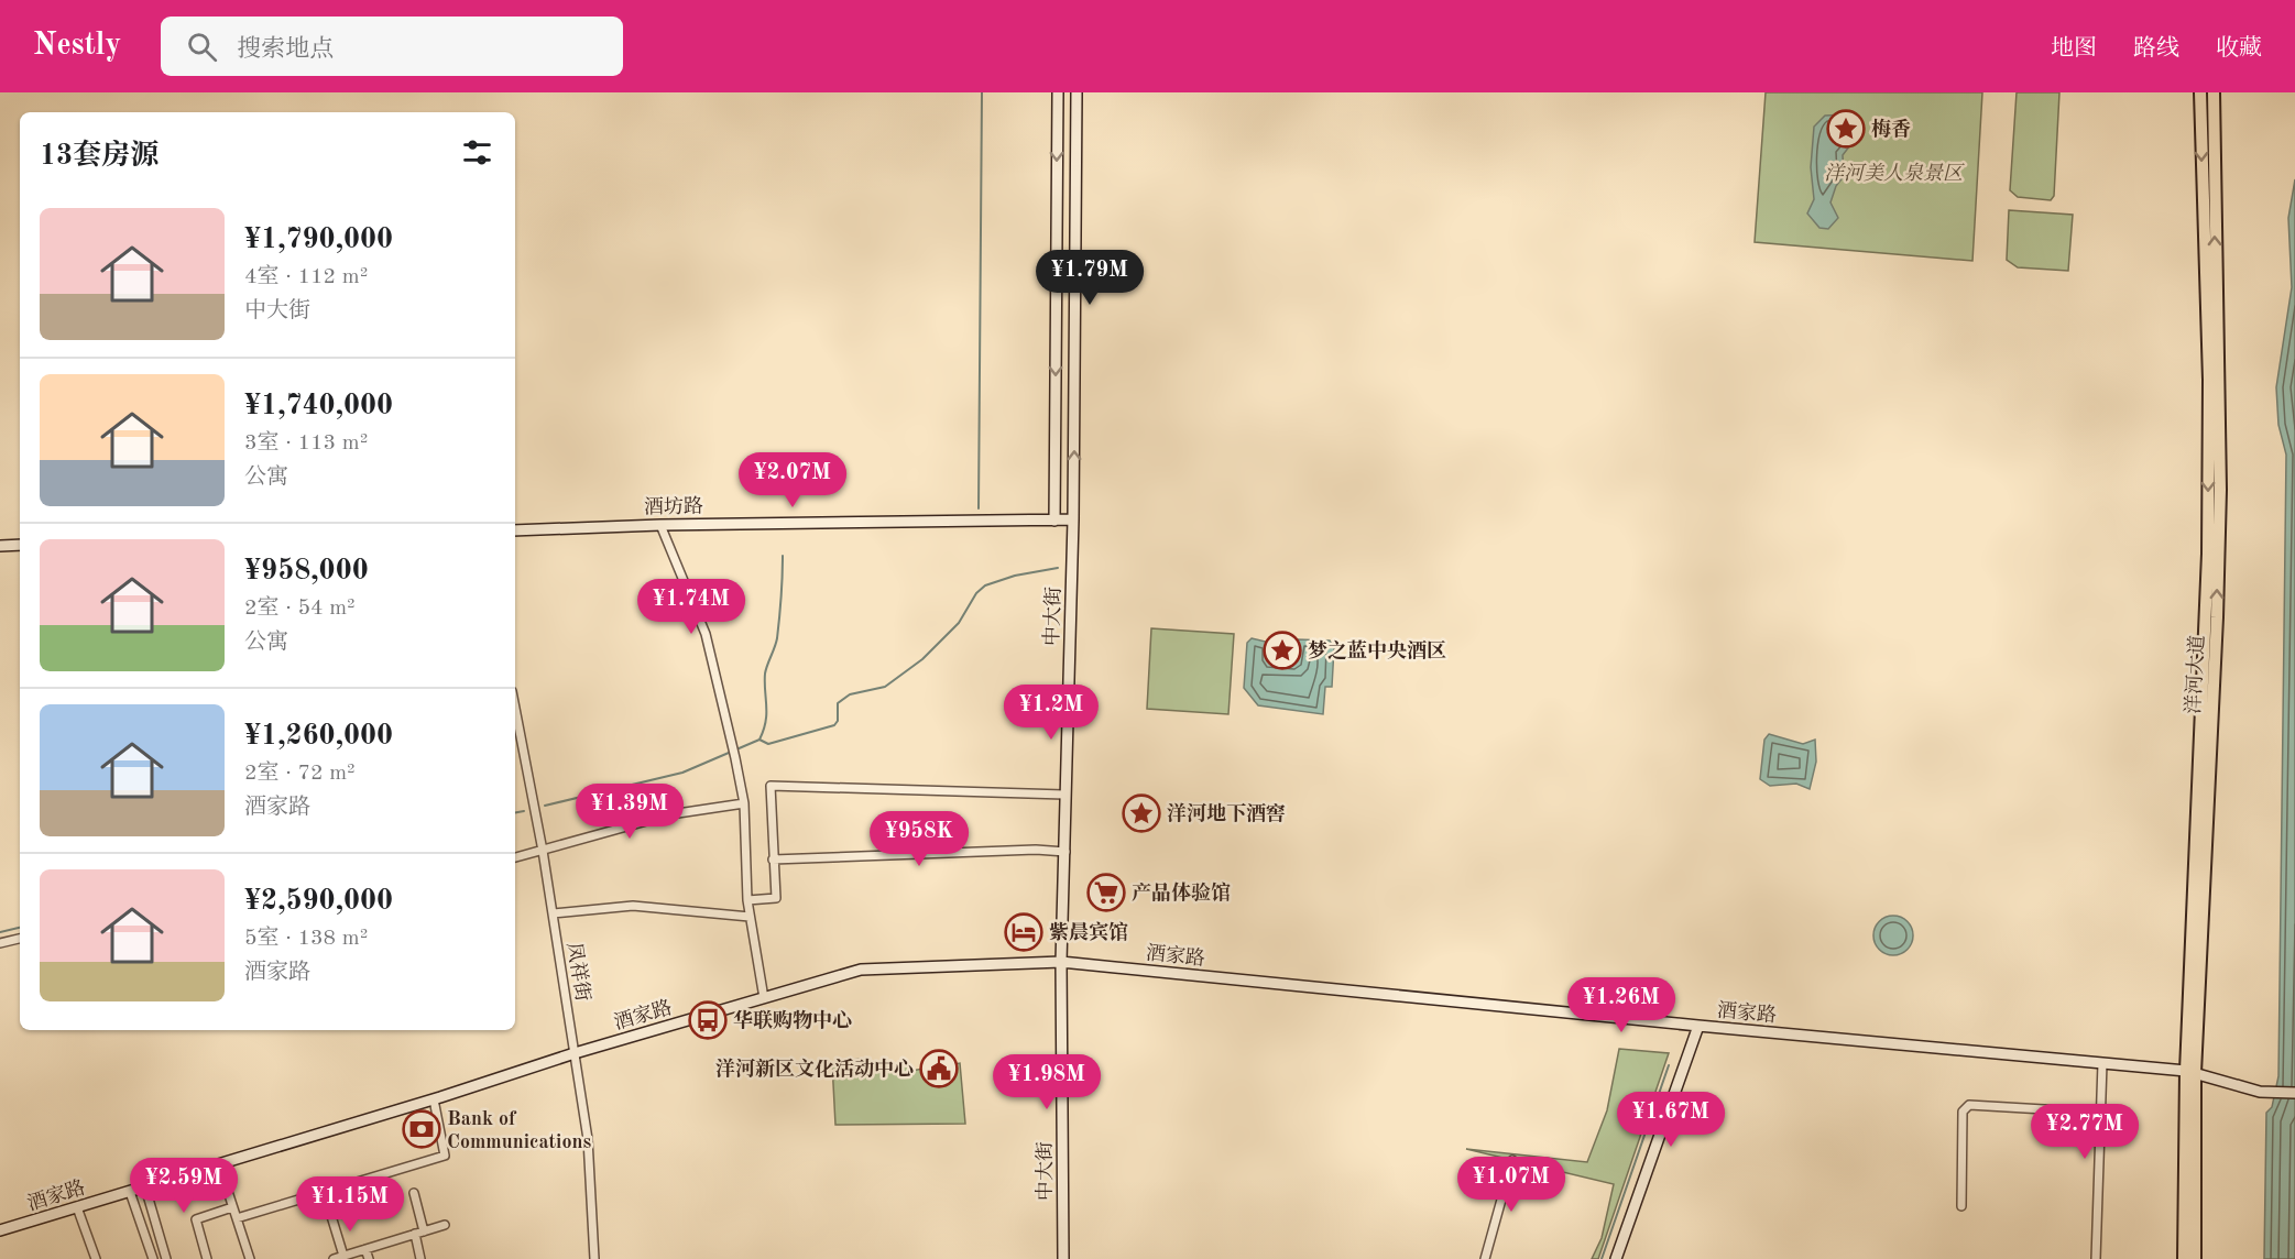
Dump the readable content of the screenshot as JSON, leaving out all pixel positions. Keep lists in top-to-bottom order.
{
  "streets": {
    "main road": ["洋河大道"],
    "street": [
      "酒坊路",
      "中大街",
      "酒家路",
      "凤祥街"
    ]
  },
  "crossings": [
    ["酒坊路", "中大街"],
    ["中大街", "酒家路"],
    ["洋河大道", "酒家路"],
    ["酒家路", "凤祥街"]
  ],
  "parks": ["洋河美人泉景区"],
  "places": {
    "place": ["梅香", "梦之蓝中央酒区", "洋河地下酒窖"],
    "supermarket": ["产品体验馆"],
    "hotel": ["紫晨宾馆"],
    "bus stop": ["华联购物中心"],
    "public building": ["洋河新区文化活动中心"],
    "bank": ["Bank of Communications"]
  },
  "page": {
    "header": "Nestly",
    "search": "搜索地点",
    "nav": ["地图", "路线", "收藏"],
    "heading": "13套房源",
    "list": [
      {
        "name": "¥1,790,000",
        "note": "4室 · 112 m² · 中大街"
      },
      {
        "name": "¥1,740,000",
        "note": "3室 · 113 m² · 公寓"
      },
      {
        "name": "¥958,000",
        "note": "2室 · 54 m² · 公寓"
      },
      {
        "name": "¥1,260,000",
        "note": "2室 · 72 m² · 酒家路"
      },
      {
        "name": "¥2,590,000",
        "note": "5室 · 138 m² · 酒家路"
      }
    ],
    "price": [
      "¥1.79M",
      "¥2.07M",
      "¥1.74M",
      "¥1.2M",
      "¥1.39M",
      "¥958K",
      "¥1.26M",
      "¥1.98M",
      "¥1.67M",
      "¥2.77M",
      "¥1.07M",
      "¥2.59M",
      "¥1.15M"
    ]
  }
}
